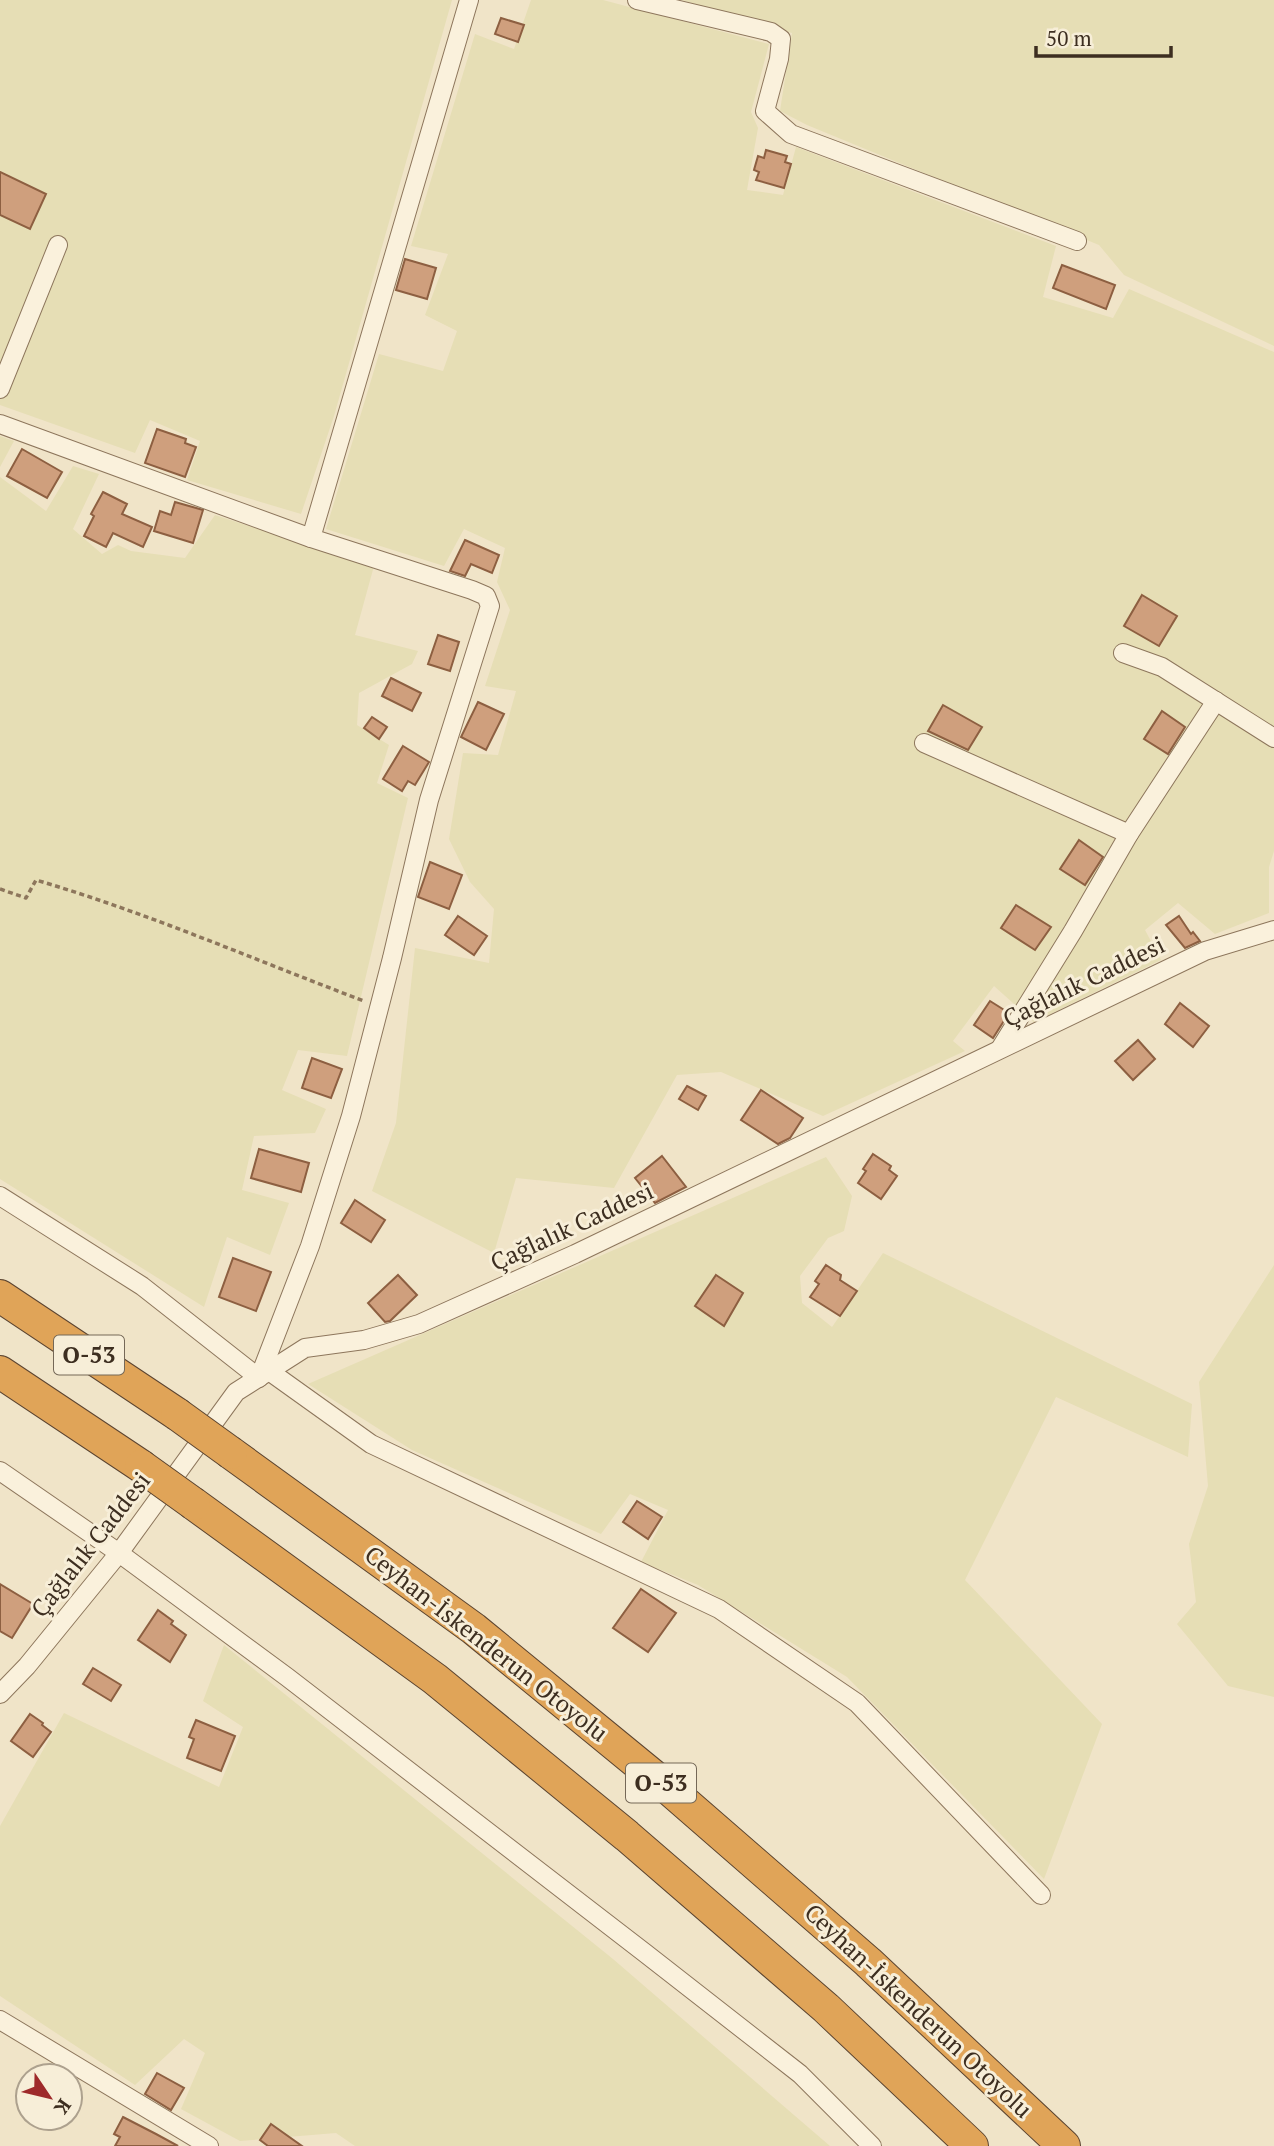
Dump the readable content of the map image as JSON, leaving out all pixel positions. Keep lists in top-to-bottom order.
{
  "streets": {
    "highway": ["O-53", "Ceyhan-İskenderun Otoyolu"],
    "street": ["Çağlalık Caddesi"]
  },
  "scale_bar": "50 m",
  "north": "bottom right"
}
